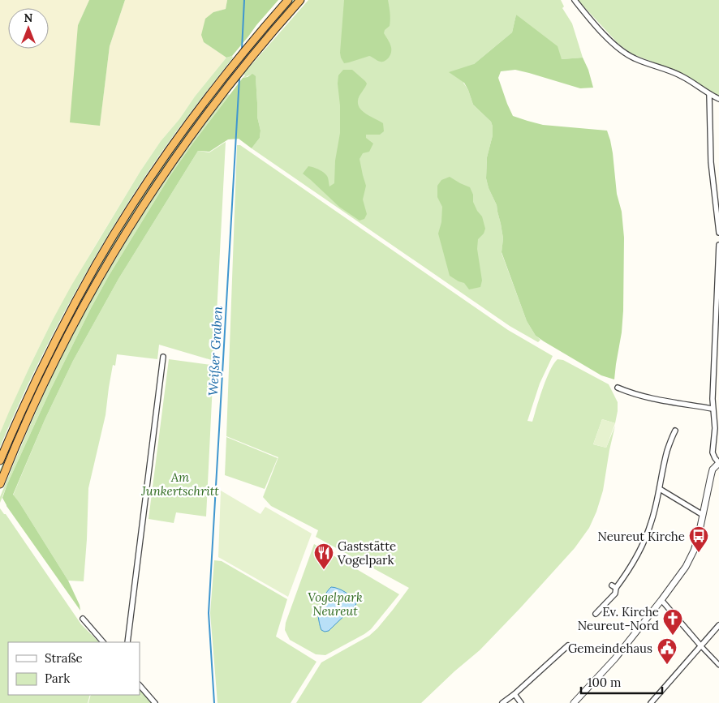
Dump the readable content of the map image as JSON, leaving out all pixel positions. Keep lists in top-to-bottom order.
{
  "water": ["Weißer Graben"],
  "parks": ["Am Junkertschritt", "Vogelpark Neureut"],
  "places": {
    "bus stop": ["Neureut Kirche"],
    "restaurant": ["Gaststätte Vogelpark"],
    "church": ["Ev. Kirche Neureut-Nord"],
    "public building": ["Gemeindehaus"]
  },
  "legend": ["Straße", "Park"],
  "scale_bar": "100 m",
  "north": "top"
}
